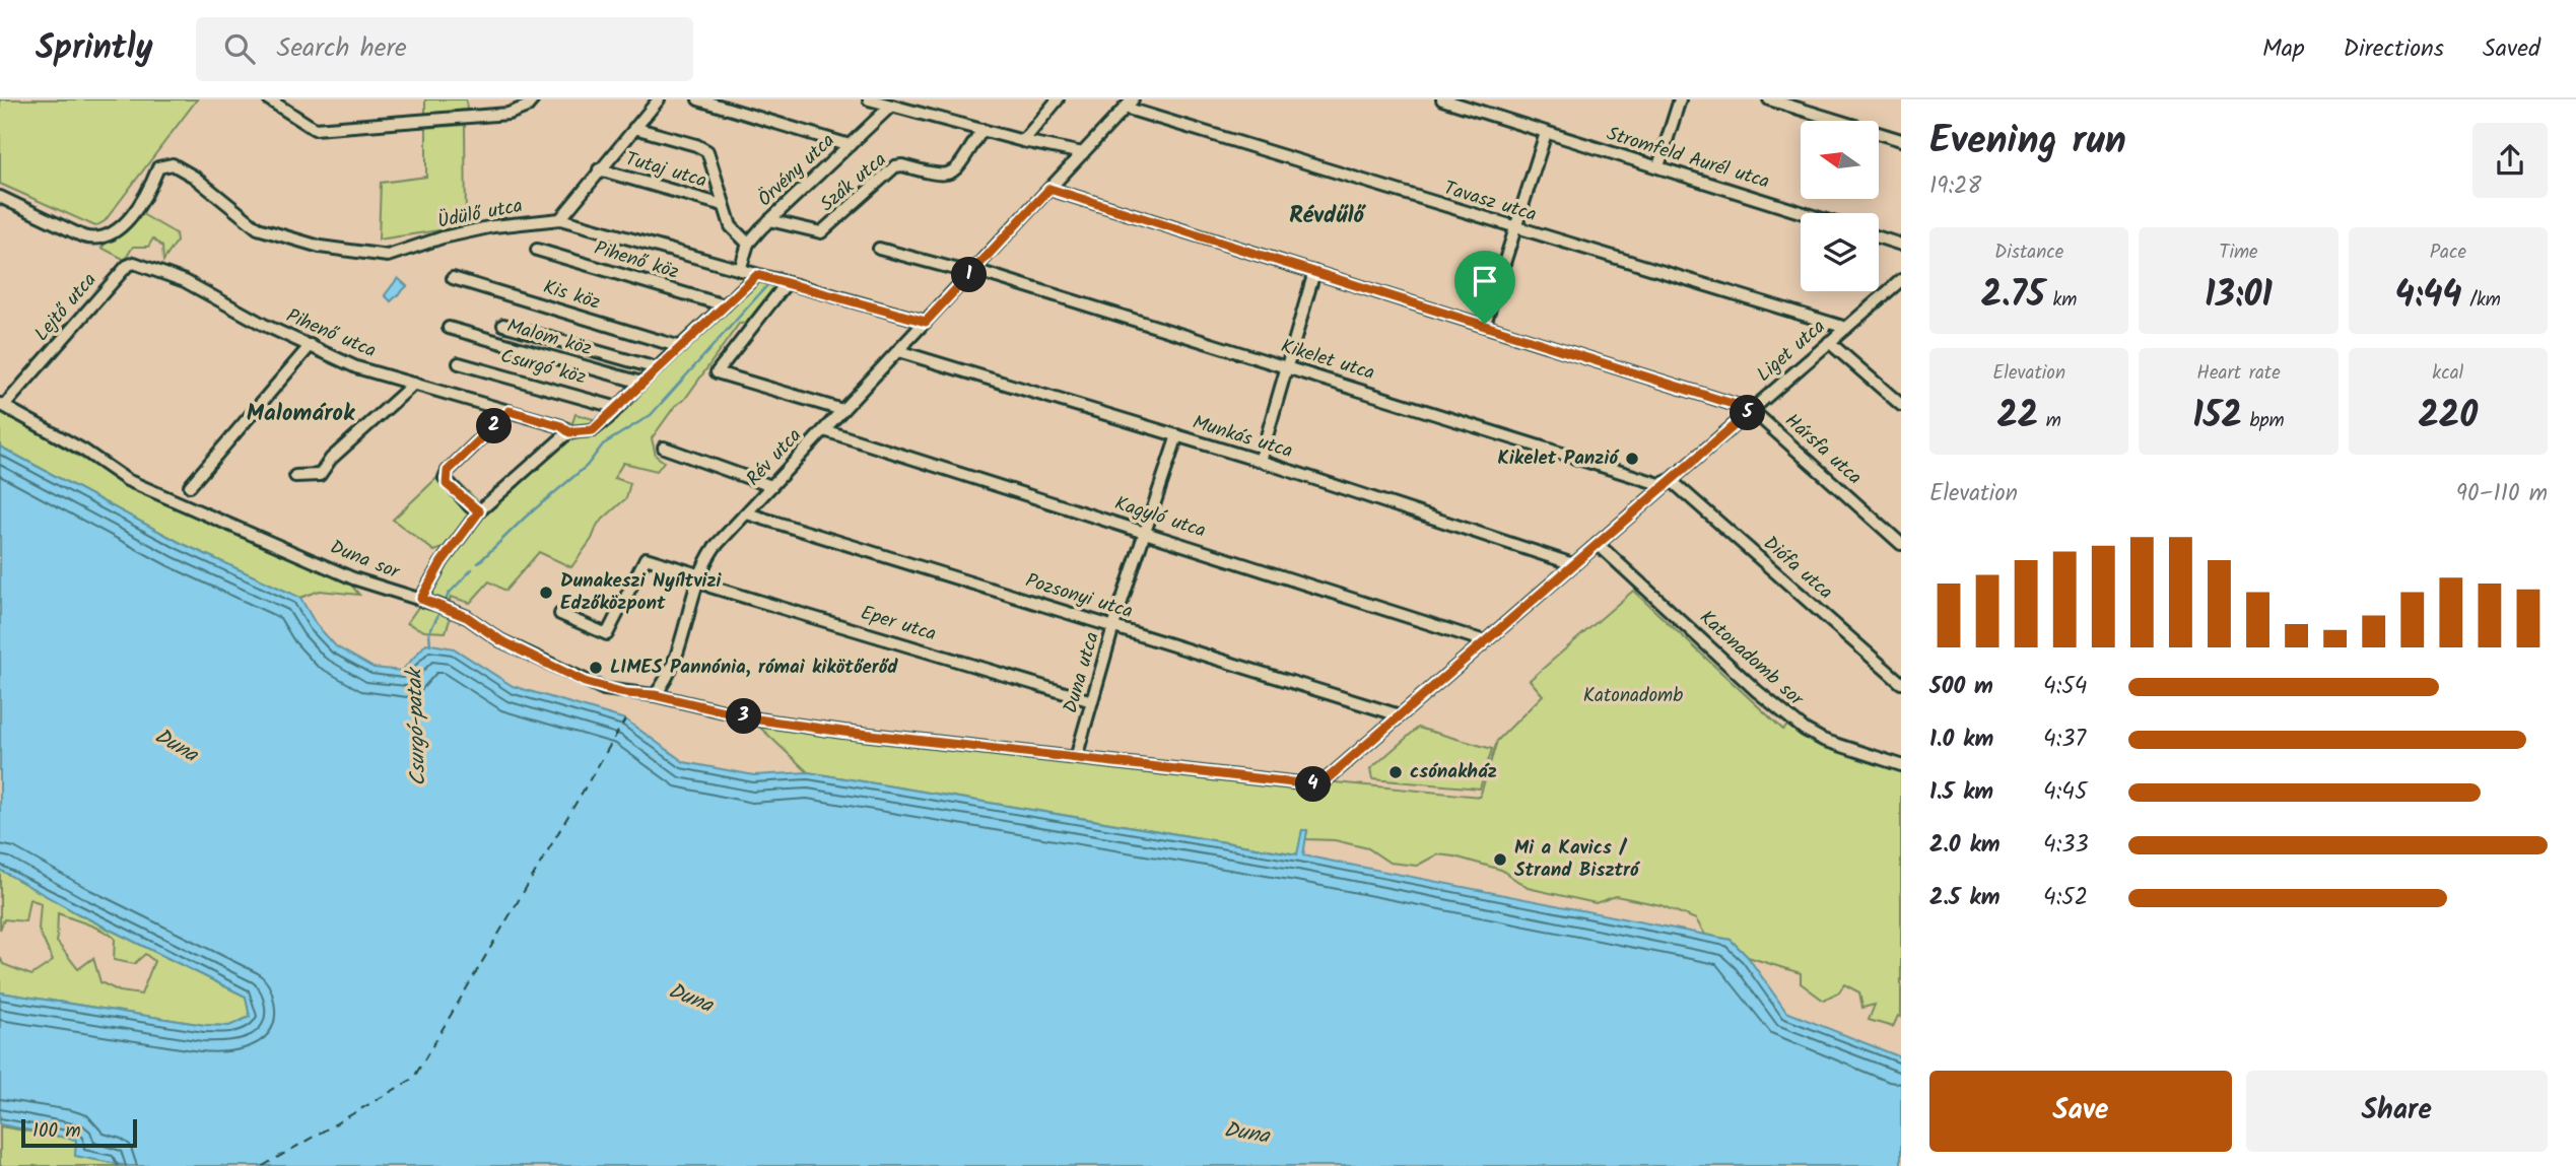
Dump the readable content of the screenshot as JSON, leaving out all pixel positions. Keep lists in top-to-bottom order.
{
  "streets": {
    "street": [
      "Stromfeld Aurél utca",
      "Tutaj utca",
      "Örvény utca",
      "Szák utca",
      "Tavasz utca",
      "Üdülő utca",
      "Pihenő köz",
      "Kis köz",
      "Lejtő utca",
      "Pihenő utca",
      "Malom köz",
      "Liget utca",
      "Kikelet utca",
      "Csurgó köz",
      "Munkás utca",
      "Hársfa utca",
      "Rév utca",
      "Kagyló utca",
      "Duna sor",
      "Diófa utca",
      "Pozsonyi utca",
      "Eper utca",
      "Katonadomb sor",
      "Duna utca"
    ]
  },
  "crossings": [
    ["Örvény utca", "Szák utca"],
    ["Örvény utca", "Üdülő utca"],
    ["Tavasz utca", "Liget utca"],
    ["Tavasz utca", "Rév utca"],
    ["Üdülő utca", "Rév utca"],
    ["Lejtő utca", "Pihenő utca"],
    ["Lejtő utca", "Duna sor"],
    ["Liget utca", "Kikelet utca"],
    ["Liget utca", "Munkás utca"],
    ["Liget utca", "Hársfa utca"],
    ["Liget utca", "Kagyló utca"],
    ["Liget utca", "Duna sor"],
    ["Liget utca", "Diófa utca"],
    ["Liget utca", "Pozsonyi utca"],
    ["Liget utca", "Katonadomb sor"],
    ["Kikelet utca", "Rév utca"],
    ["Kikelet utca", "Diófa utca"],
    ["Munkás utca", "Rév utca"],
    ["Munkás utca", "Duna utca"],
    ["Rév utca", "Kagyló utca"],
    ["Rév utca", "Duna sor"],
    ["Rév utca", "Pozsonyi utca"],
    ["Rév utca", "Eper utca"],
    ["Kagyló utca", "Duna utca"],
    ["Duna sor", "Duna utca"],
    ["Pozsonyi utca", "Duna utca"],
    ["Eper utca", "Duna utca"]
  ],
  "districts": ["Révdűlő", "Malomárok"],
  "water": ["Csurgó-patak", "Duna"],
  "parks": ["Katonadomb"],
  "places": [
    "Kikelet Panzió",
    "Dunakeszi Nyíltvizi Edzőközpont",
    "LIMES Pannónia, római kikötőerőd",
    "csónakház",
    "Mi a Kavics / Strand Bisztró"
  ],
  "scale_bar": "100 m",
  "north": "left",
  "page": {
    "header": "Sprintly",
    "search": "Search here",
    "nav": ["Map", "Directions", "Saved"],
    "heading": ["Evening run", "19:28"],
    "stats": [
      ["Distance", "2.75 km"],
      ["Time", "13:01"],
      ["Pace", "4:44 /km"],
      ["Elevation", "22 m"],
      ["Heart rate", "152 bpm"],
      ["kcal", "220"]
    ],
    "pins": [
      "1",
      "5",
      "2",
      "3",
      "4"
    ],
    "chart": ["Elevation", "90–110 m"],
    "list": [
      {
        "name": "500 m",
        "note": "4:54"
      },
      {
        "name": "1.0 km",
        "note": "4:37"
      },
      {
        "name": "1.5 km",
        "note": "4:45"
      },
      {
        "name": "2.0 km",
        "note": "4:33"
      },
      {
        "name": "2.5 km",
        "note": "4:52"
      }
    ],
    "buttons": ["Save", "Share"],
    "scale": "100 m"
  }
}
